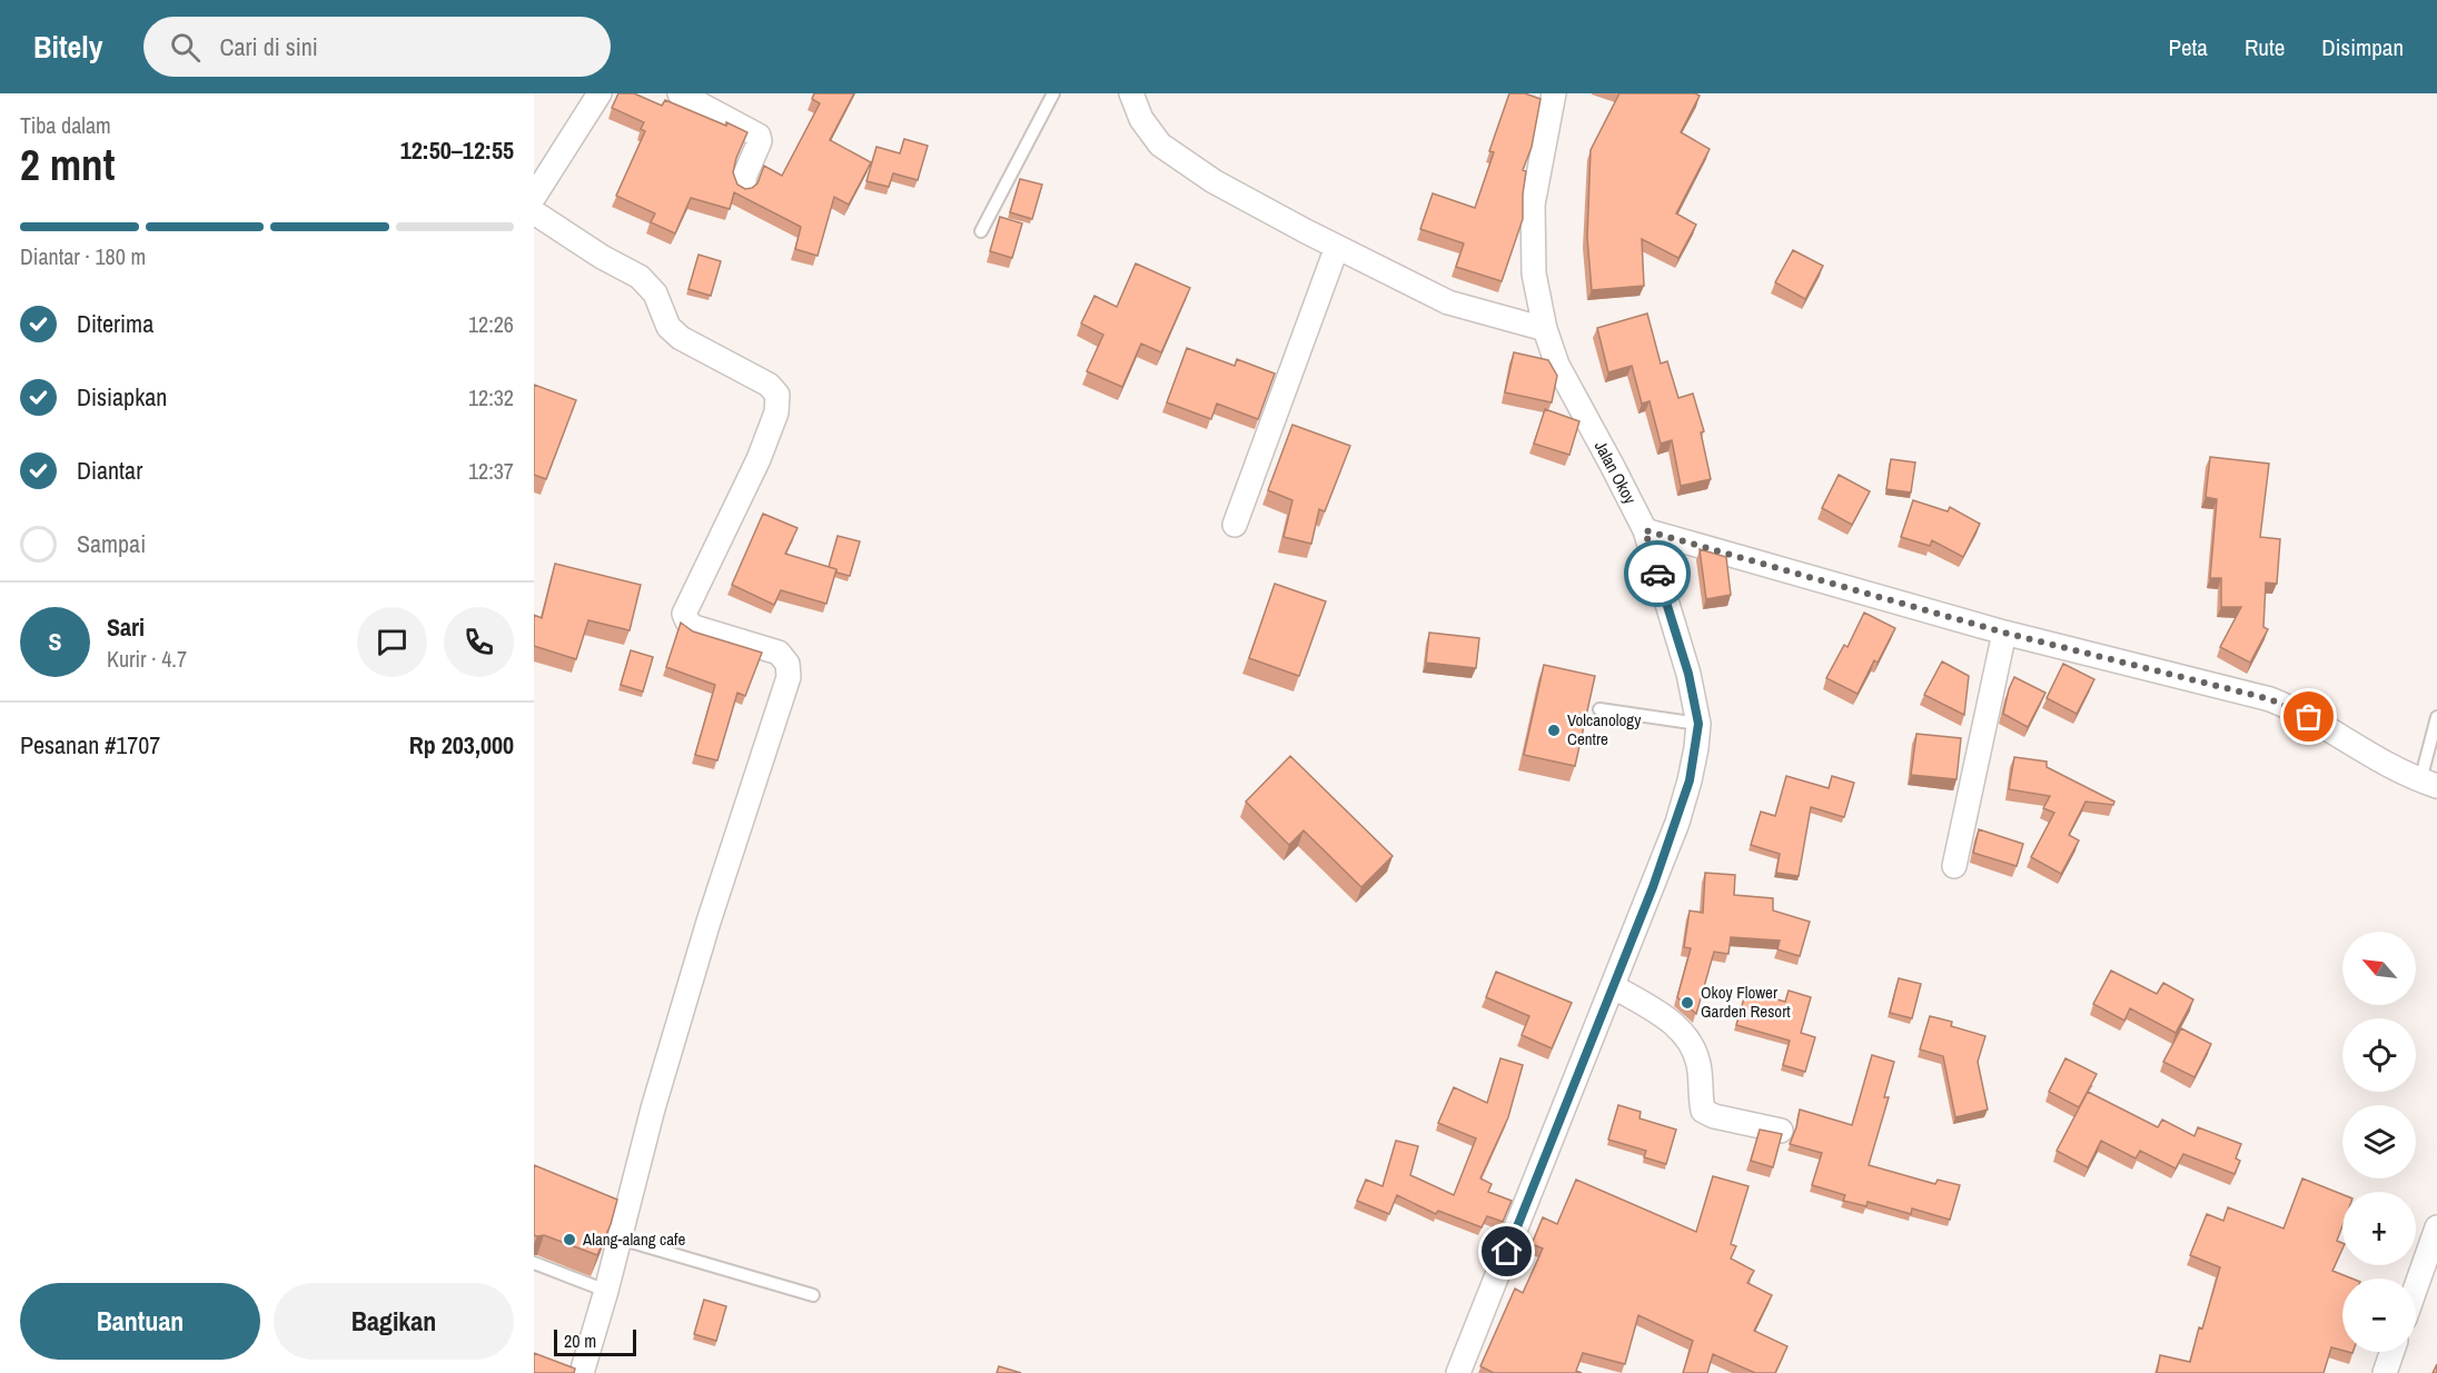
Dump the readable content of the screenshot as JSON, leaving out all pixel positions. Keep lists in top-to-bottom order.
{
  "streets": {
    "street": ["Jalan Okoy"]
  },
  "places": ["Volcanology Centre", "Okoy Flower Garden Resort", "Alang-alang cafe"],
  "scale_bar": "20 m",
  "north": "top left",
  "page": {
    "header": "Bitely",
    "search": "Cari di sini",
    "nav": ["Peta", "Rute", "Disimpan"],
    "heading": ["2 mnt", "Tiba dalam", "12:50–12:55"],
    "panel": [
      "Sari",
      "Kurir · 4.7",
      "Pesanan #1707",
      "Rp 203,000"
    ],
    "bar": "Diantar · 180 m",
    "list": [
      ["Diterima", "12:26"],
      ["Disiapkan", "12:32"],
      ["Diantar", "12:37"],
      "Sampai"
    ],
    "round": "S",
    "map_buttons": ["+", "−"],
    "buttons": ["Bantuan", "Bagikan"],
    "scale": "20 m"
  }
}
